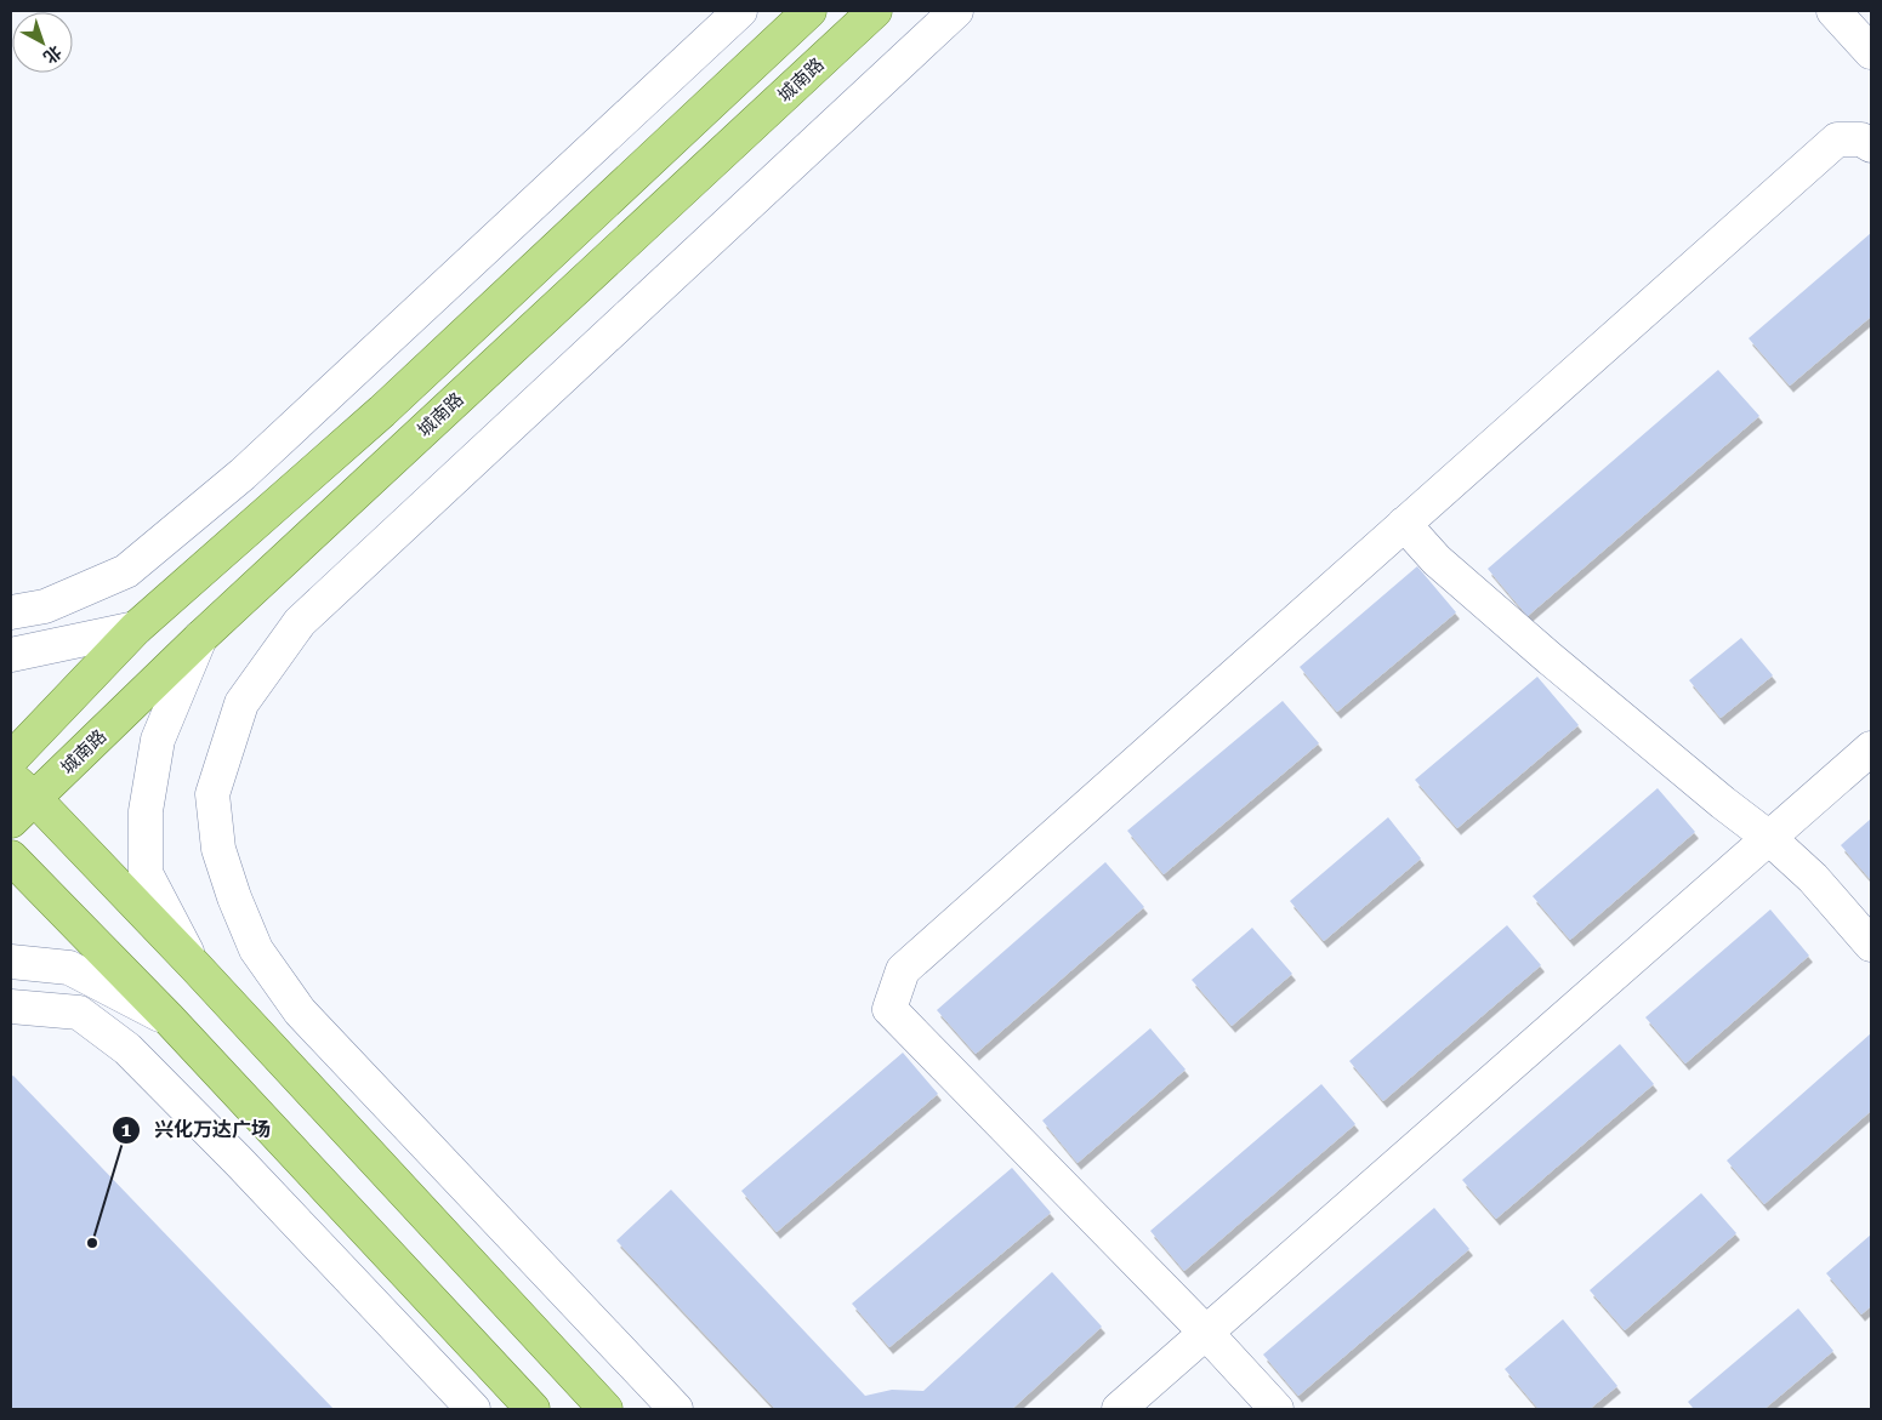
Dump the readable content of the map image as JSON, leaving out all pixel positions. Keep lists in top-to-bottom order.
{
  "streets": {
    "main road": ["城南路"]
  },
  "places": ["兴化万达广场"],
  "north": "bottom right"
}
